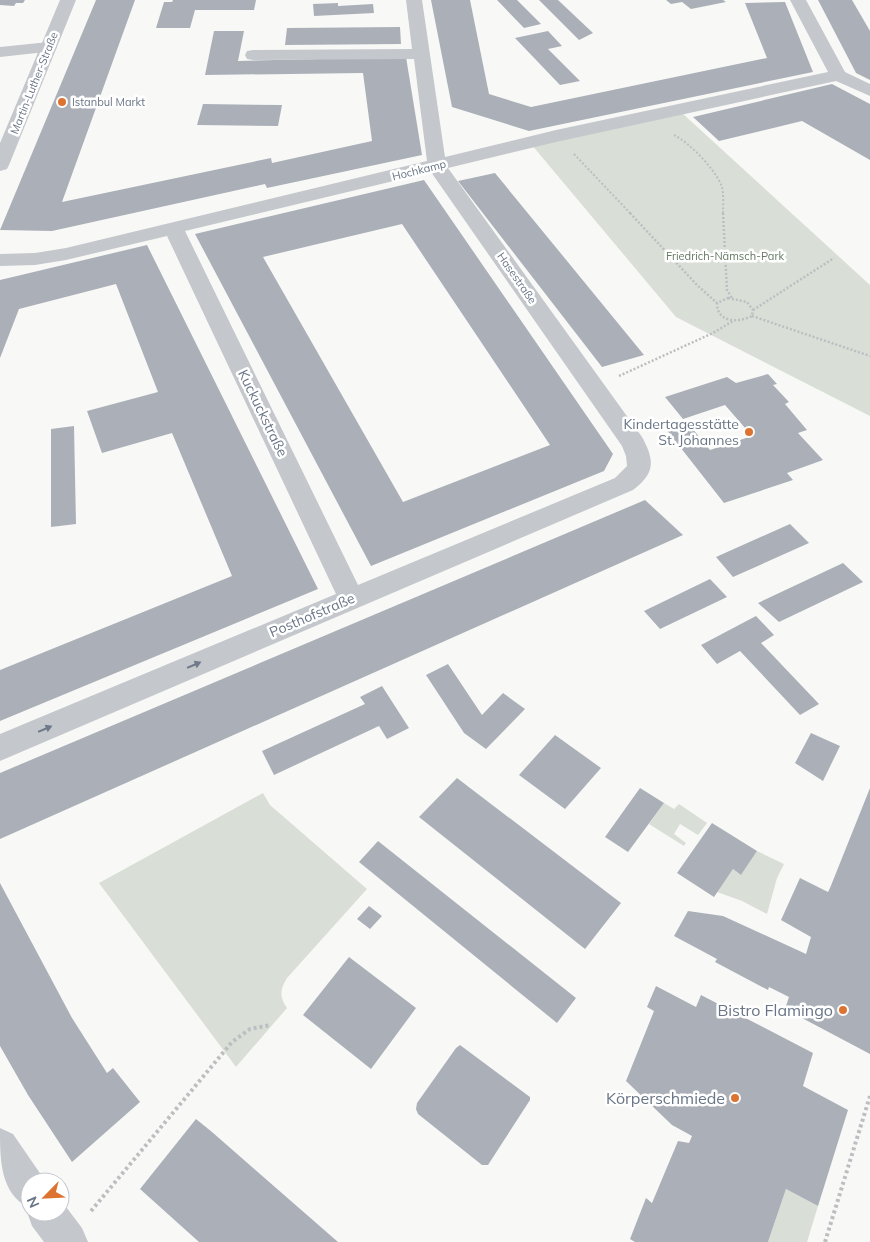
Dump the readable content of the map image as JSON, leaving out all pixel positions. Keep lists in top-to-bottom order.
{
  "streets": {
    "street": [
      "Martin-Luther-Straße",
      "Hochkamp",
      "Hasestraße",
      "Kuckuckstraße",
      "Posthofstraße"
    ]
  },
  "crossings": [
    ["Hochkamp", "Hasestraße"],
    ["Hochkamp", "Kuckuckstraße"],
    ["Hasestraße", "Posthofstraße"],
    ["Kuckuckstraße", "Posthofstraße"]
  ],
  "one_way": ["Posthofstraße"],
  "parks": ["Friedrich-Nämsch-Park"],
  "places": [
    "Istanbul Markt",
    "Kindertagesstätte St. Johannes",
    "Bistro Flamingo",
    "Körperschmiede"
  ],
  "north": "bottom left"
}
